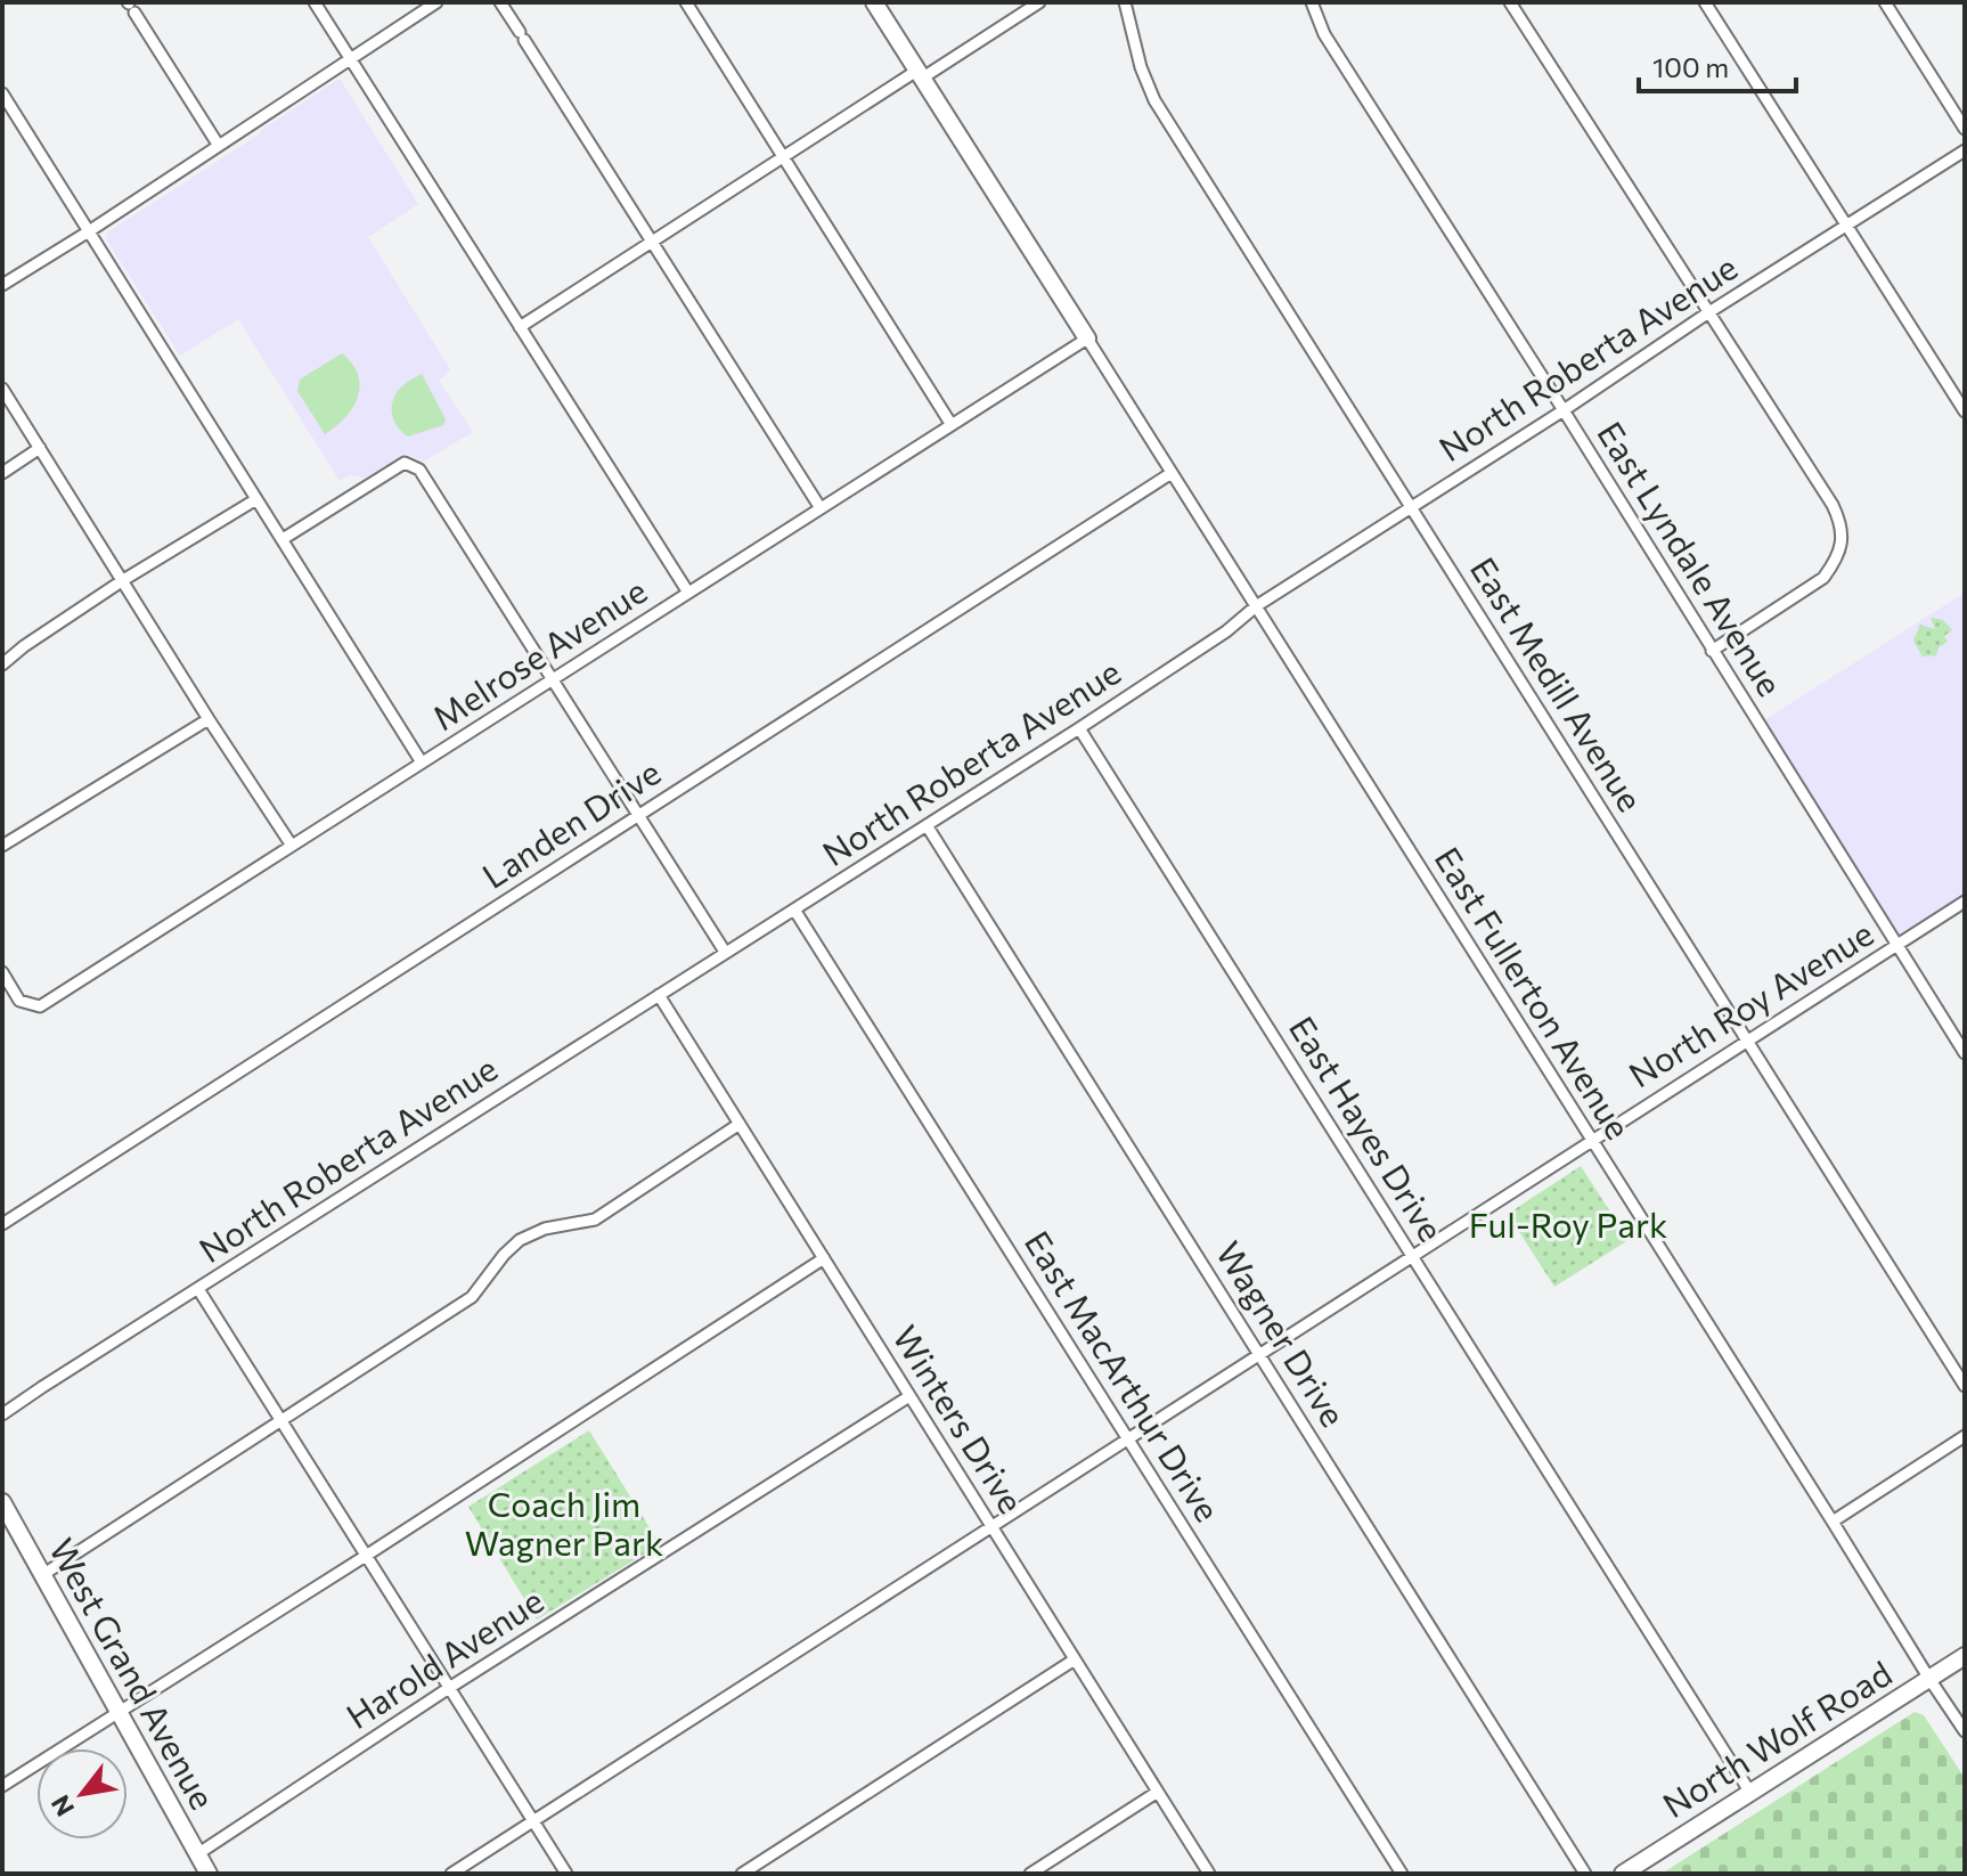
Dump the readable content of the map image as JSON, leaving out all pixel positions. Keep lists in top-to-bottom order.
{
  "streets": {
    "main road": ["West Grand Avenue", "North Wolf Road"],
    "street": [
      "North Roberta Avenue",
      "East Lyndale Avenue",
      "Melrose Avenue",
      "East Medill Avenue",
      "Landen Drive",
      "East Fullerton Avenue",
      "North Roy Avenue",
      "East Hayes Drive",
      "Wagner Drive",
      "East MacArthur Drive",
      "Winters Drive",
      "Harold Avenue"
    ]
  },
  "crossings": [
    ["North Roberta Avenue", "East Lyndale Avenue"],
    ["North Roberta Avenue", "East Medill Avenue"],
    ["North Roberta Avenue", "East Fullerton Avenue"],
    ["North Roberta Avenue", "East Hayes Drive"],
    ["North Roberta Avenue", "Wagner Drive"],
    ["North Roberta Avenue", "East MacArthur Drive"],
    ["North Roberta Avenue", "Winters Drive"],
    ["East Lyndale Avenue", "North Roy Avenue"],
    ["Melrose Avenue", "East Fullerton Avenue"],
    ["East Medill Avenue", "North Roy Avenue"],
    ["Landen Drive", "East Fullerton Avenue"],
    ["East Fullerton Avenue", "North Roy Avenue"],
    ["East Fullerton Avenue", "North Wolf Road"],
    ["North Roy Avenue", "East Hayes Drive"],
    ["North Roy Avenue", "Wagner Drive"],
    ["North Roy Avenue", "East MacArthur Drive"],
    ["North Roy Avenue", "Winters Drive"],
    ["East Hayes Drive", "North Wolf Road"],
    ["Winters Drive", "Harold Avenue"],
    ["Harold Avenue", "West Grand Avenue"]
  ],
  "parks": ["Ful-Roy Park", "Coach Jim Wagner Park"],
  "scale_bar": "100 m",
  "north": "bottom left"
}
